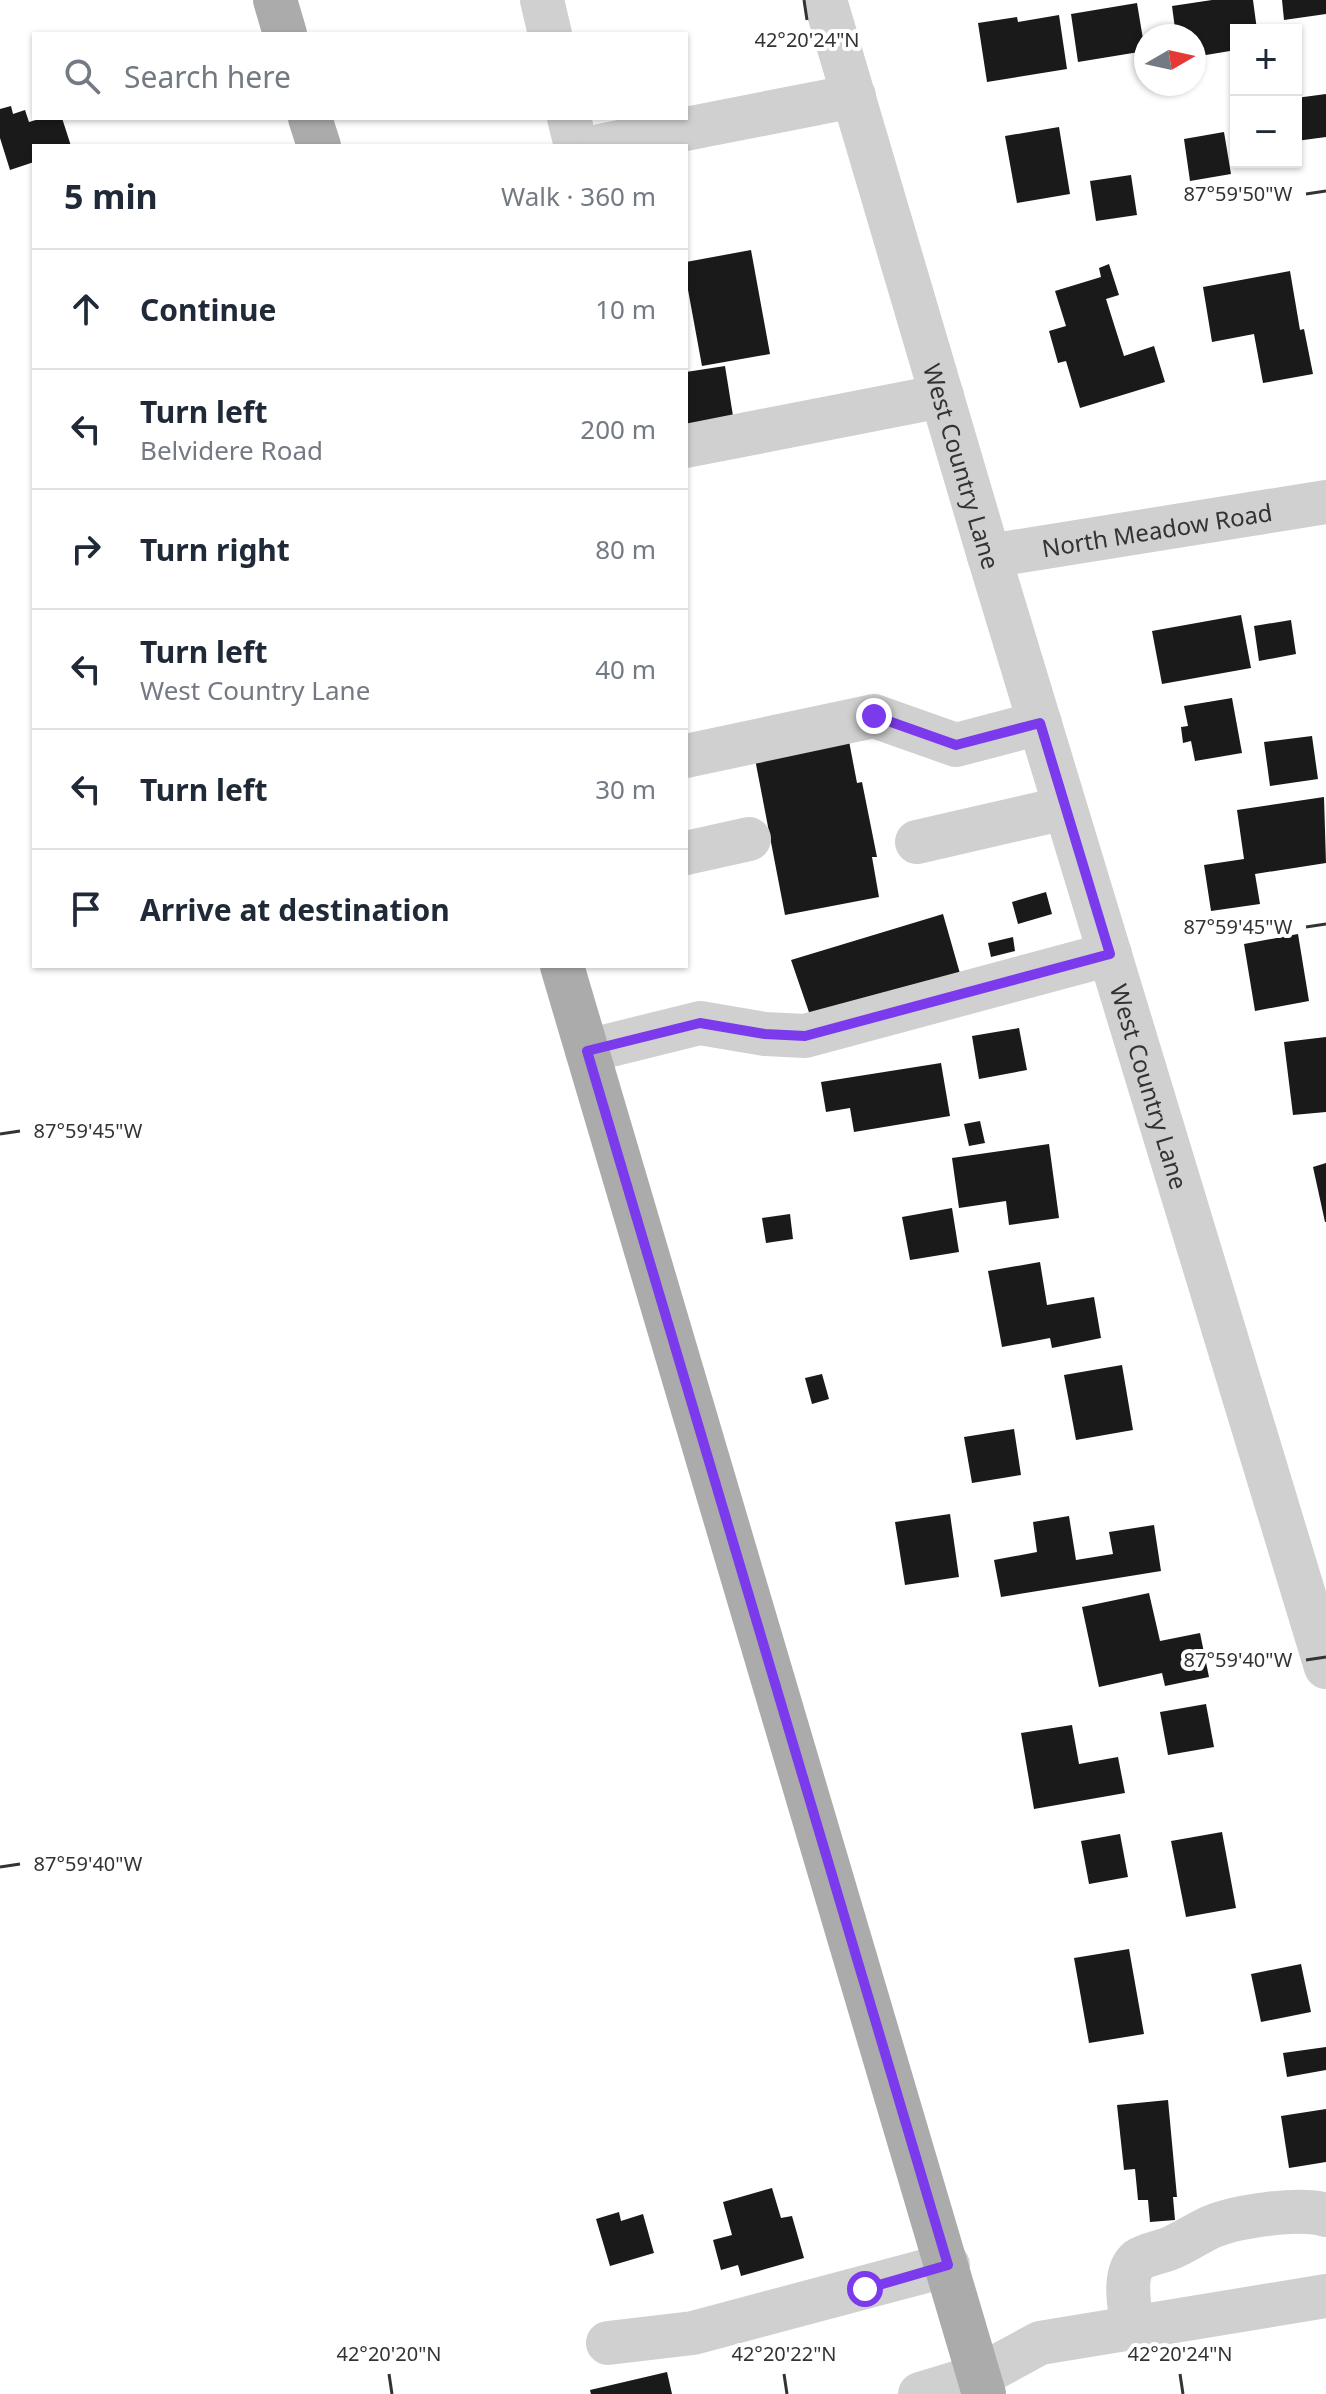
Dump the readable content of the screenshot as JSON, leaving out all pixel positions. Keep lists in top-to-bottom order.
{
  "streets": {
    "street": ["West Country Lane", "North Meadow Road"]
  },
  "crossings": [
    ["West Country Lane", "North Meadow Road"]
  ],
  "north": "right",
  "page": {
    "map_buttons": ["+", "−"],
    "search": "Search here",
    "heading": ["5 min", "Walk · 360 m"],
    "list": [
      ["Continue", "10 m"],
      ["Turn left", "Belvidere Road", "200 m"],
      ["Turn right", "80 m"],
      ["Turn left", "West Country Lane", "40 m"],
      ["Turn left", "30 m"],
      "Arrive at destination"
    ]
  },
  "coordinates": [
    "42°20'24\"N",
    "87°59'50\"W",
    "87°59'45\"W",
    "87°59'40\"W",
    "42°20'20\"N",
    "42°20'22\"N"
  ]
}
